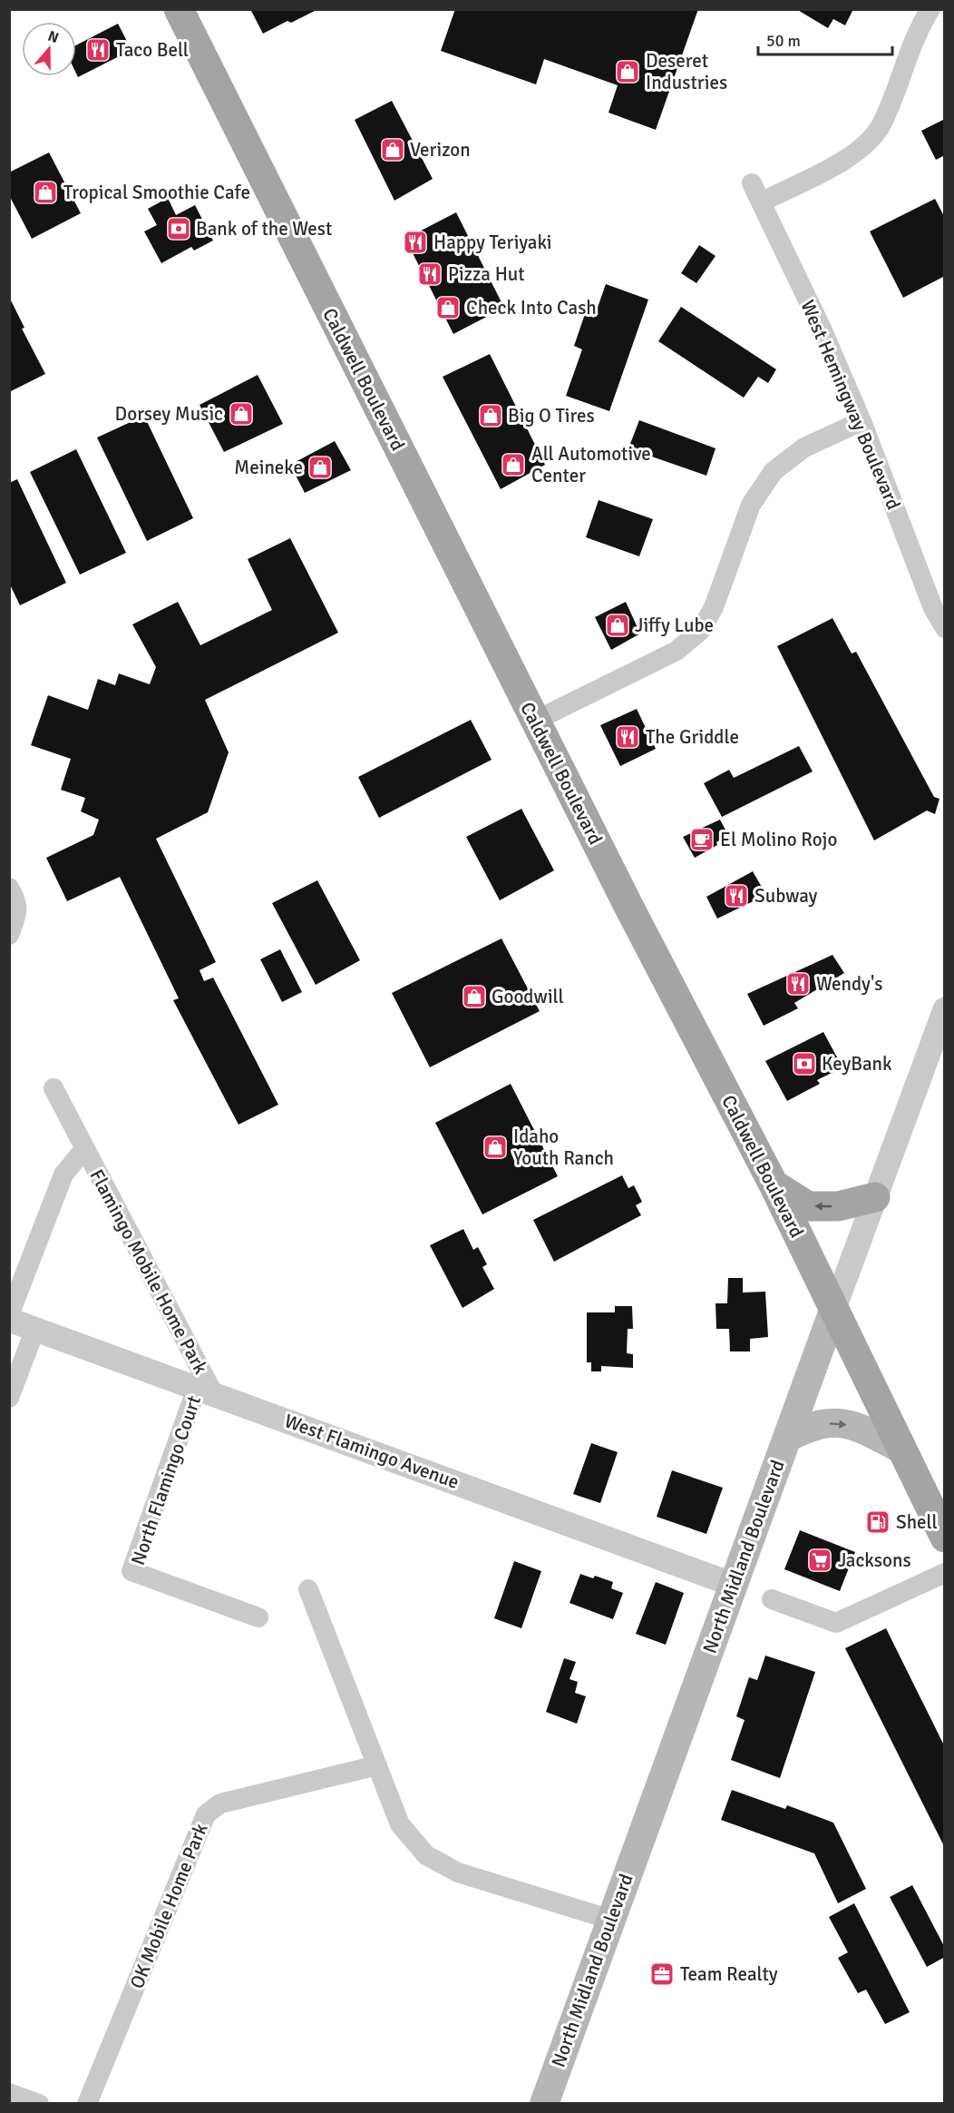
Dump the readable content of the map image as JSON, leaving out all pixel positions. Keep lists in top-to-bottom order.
{
  "streets": {
    "main road": ["Caldwell Boulevard", "North Midland Boulevard"],
    "street": [
      "West Hemingway Boulevard",
      "Flamingo Mobile Home Park",
      "West Flamingo Avenue",
      "North Flamingo Court",
      "OK Mobile Home Park"
    ]
  },
  "crossings": [
    ["Caldwell Boulevard", "North Midland Boulevard"],
    ["Flamingo Mobile Home Park", "West Flamingo Avenue"],
    ["Flamingo Mobile Home Park", "North Flamingo Court"],
    ["West Flamingo Avenue", "North Flamingo Court"],
    ["West Flamingo Avenue", "North Midland Boulevard"]
  ],
  "places": {
    "restaurant": [
      "Taco Bell",
      "Happy Teriyaki",
      "Pizza Hut",
      "The Griddle",
      "Subway",
      "Wendy's"
    ],
    "shop": [
      "Deseret Industries",
      "Verizon",
      "Tropical Smoothie Cafe",
      "Check Into Cash",
      "Dorsey Music",
      "Big O Tires",
      "All Automotive Center",
      "Meineke",
      "Jiffy Lube",
      "Goodwill",
      "Idaho Youth Ranch"
    ],
    "bank": ["Bank of the West", "KeyBank"],
    "cafe": ["El Molino Rojo"],
    "fuel station": ["Shell"],
    "supermarket": ["Jacksons"],
    "office": ["Team Realty"]
  },
  "scale_bar": "50 m",
  "north": "top"
}
